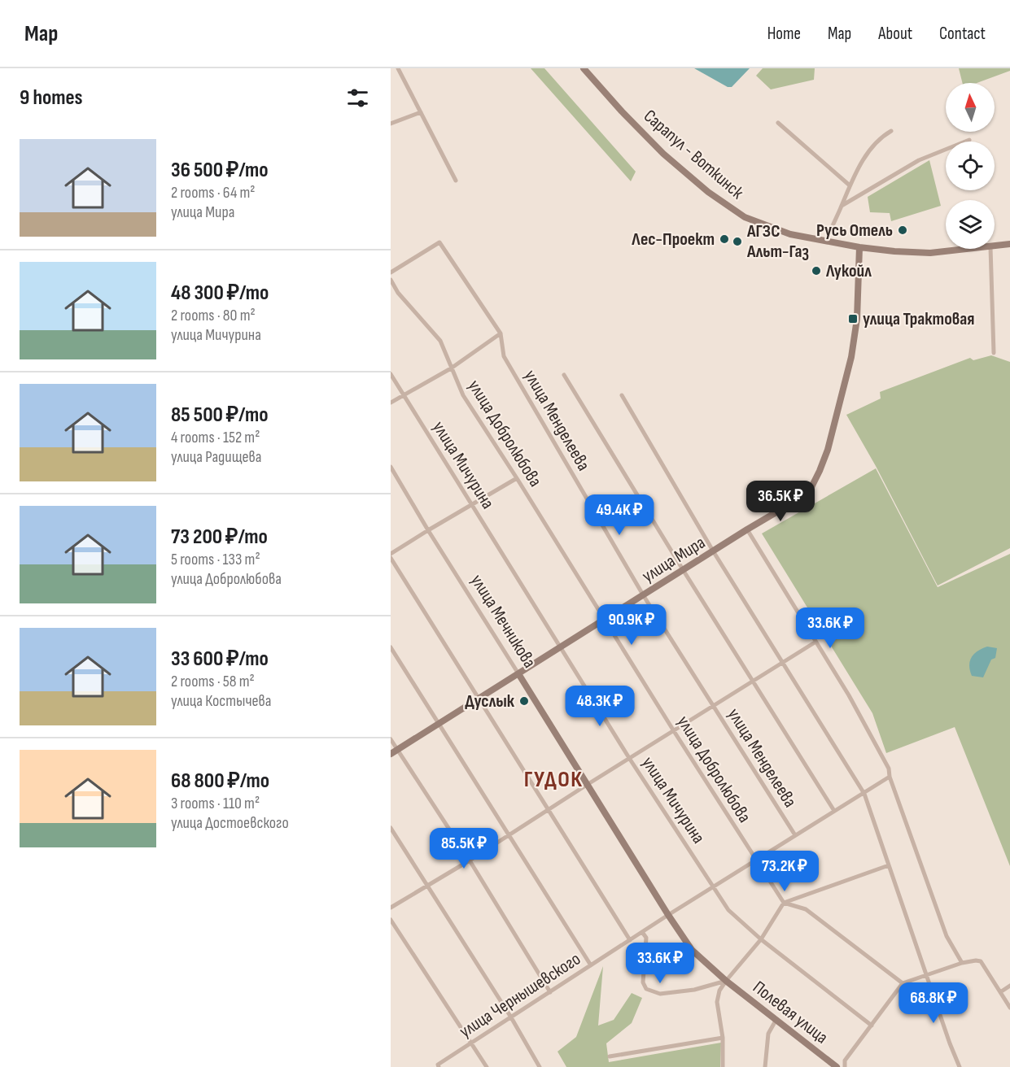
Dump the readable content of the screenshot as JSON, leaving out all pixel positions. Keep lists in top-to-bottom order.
{
  "streets": {
    "main road": [
      "Сарапул - Воткинск",
      "улица Мира",
      "улица Мечникова",
      "Полевая улица"
    ],
    "street": [
      "улица Менделеева",
      "улица Добролюбова",
      "улица Мичурина",
      "улица Чернышевского"
    ]
  },
  "crossings": [
    ["Сарапул - Воткинск", "улица Мира"],
    ["улица Менделеева", "улица Мира"],
    ["улица Менделеева", "улица Чернышевского"],
    ["улица Добролюбова", "улица Мира"],
    ["улица Добролюбова", "улица Чернышевского"],
    ["улица Мичурина", "улица Мира"],
    ["улица Мичурина", "улица Чернышевского"],
    ["улица Мира", "улица Мечникова"],
    ["улица Мечникова", "улица Чернышевского"],
    ["улица Мечникова", "Полевая улица"],
    ["улица Чернышевского", "Полевая улица"]
  ],
  "districts": ["ГУДОК"],
  "places": {
    "other": [
      "Русь Отель",
      "Лес-Проект",
      "АГЗС Альт-Газ",
      "Лукойл",
      "Дуслык"
    ],
    "transit": ["улица Трактовая"]
  },
  "north": "top",
  "page": {
    "header": "Map",
    "nav": [
      "Home",
      "Map",
      "About",
      "Contact"
    ],
    "heading": "9 homes",
    "list": [
      {
        "name": "36 500 ₽/mo",
        "note": "2 rooms · 64 m² · улица Мира"
      },
      {
        "name": "48 300 ₽/mo",
        "note": "2 rooms · 80 m² · улица Мичурина"
      },
      {
        "name": "85 500 ₽/mo",
        "note": "4 rooms · 152 m² · улица Радищева"
      },
      {
        "name": "73 200 ₽/mo",
        "note": "5 rooms · 133 m² · улица Добролюбова"
      },
      {
        "name": "33 600 ₽/mo",
        "note": "2 rooms · 58 m² · улица Костычева"
      },
      {
        "name": "68 800 ₽/mo",
        "note": "3 rooms · 110 m² · улица Достоевского"
      }
    ],
    "price": [
      "36.5K ₽",
      "49.4K ₽",
      "90.9K ₽",
      "33.6K ₽",
      "48.3K ₽",
      "85.5K ₽",
      "73.2K ₽",
      "33.6K ₽",
      "68.8K ₽"
    ]
  }
}
